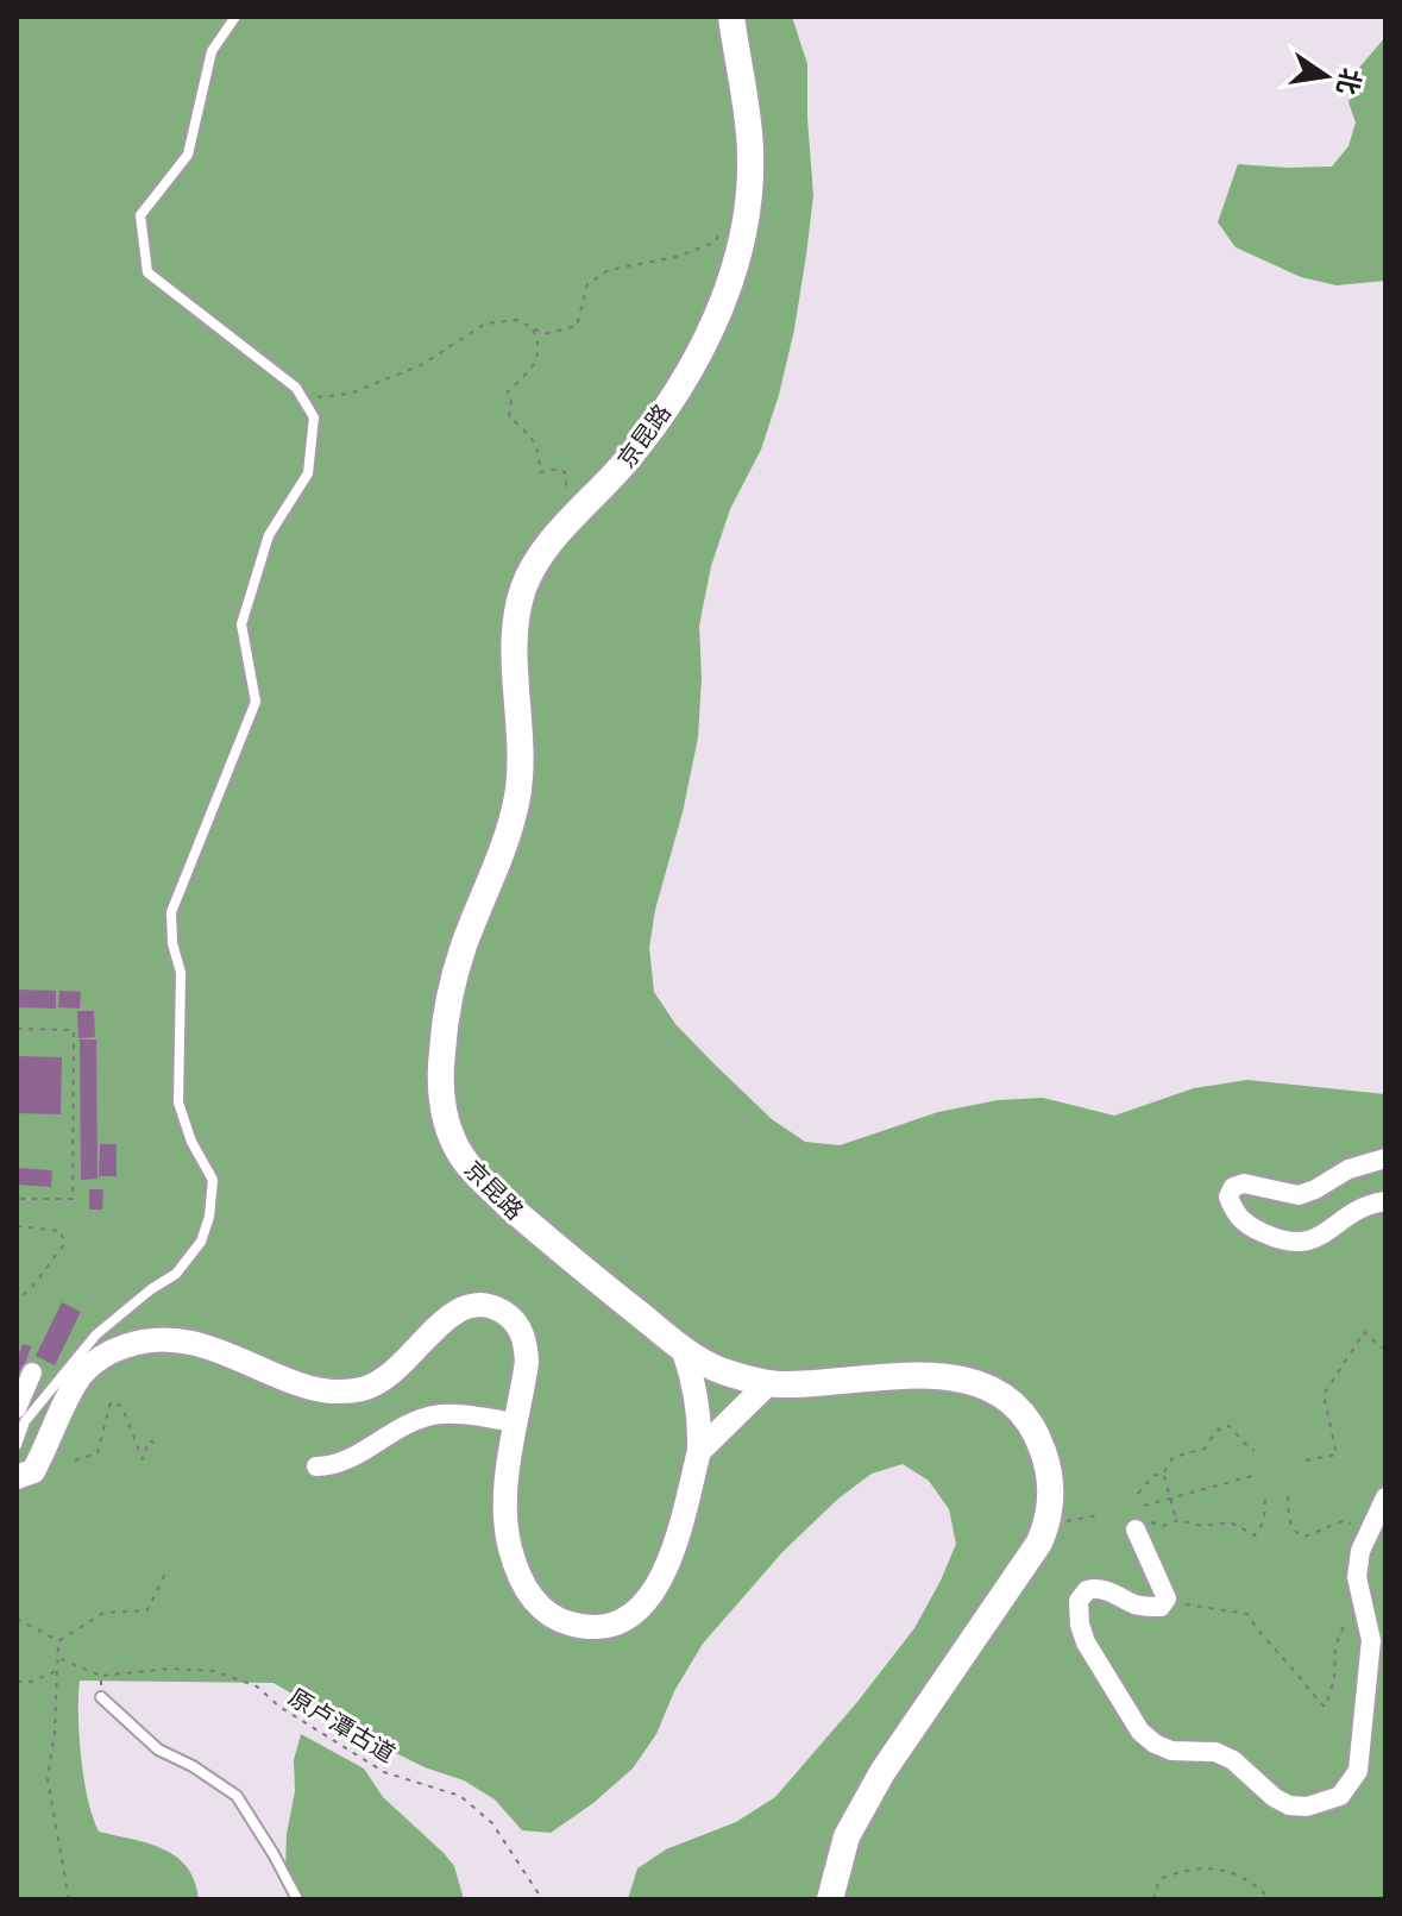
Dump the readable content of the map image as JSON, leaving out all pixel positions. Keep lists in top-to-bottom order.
{
  "streets": {
    "main road": ["京昆路"],
    "path": ["原卢潭古道"]
  },
  "north": "right"
}
